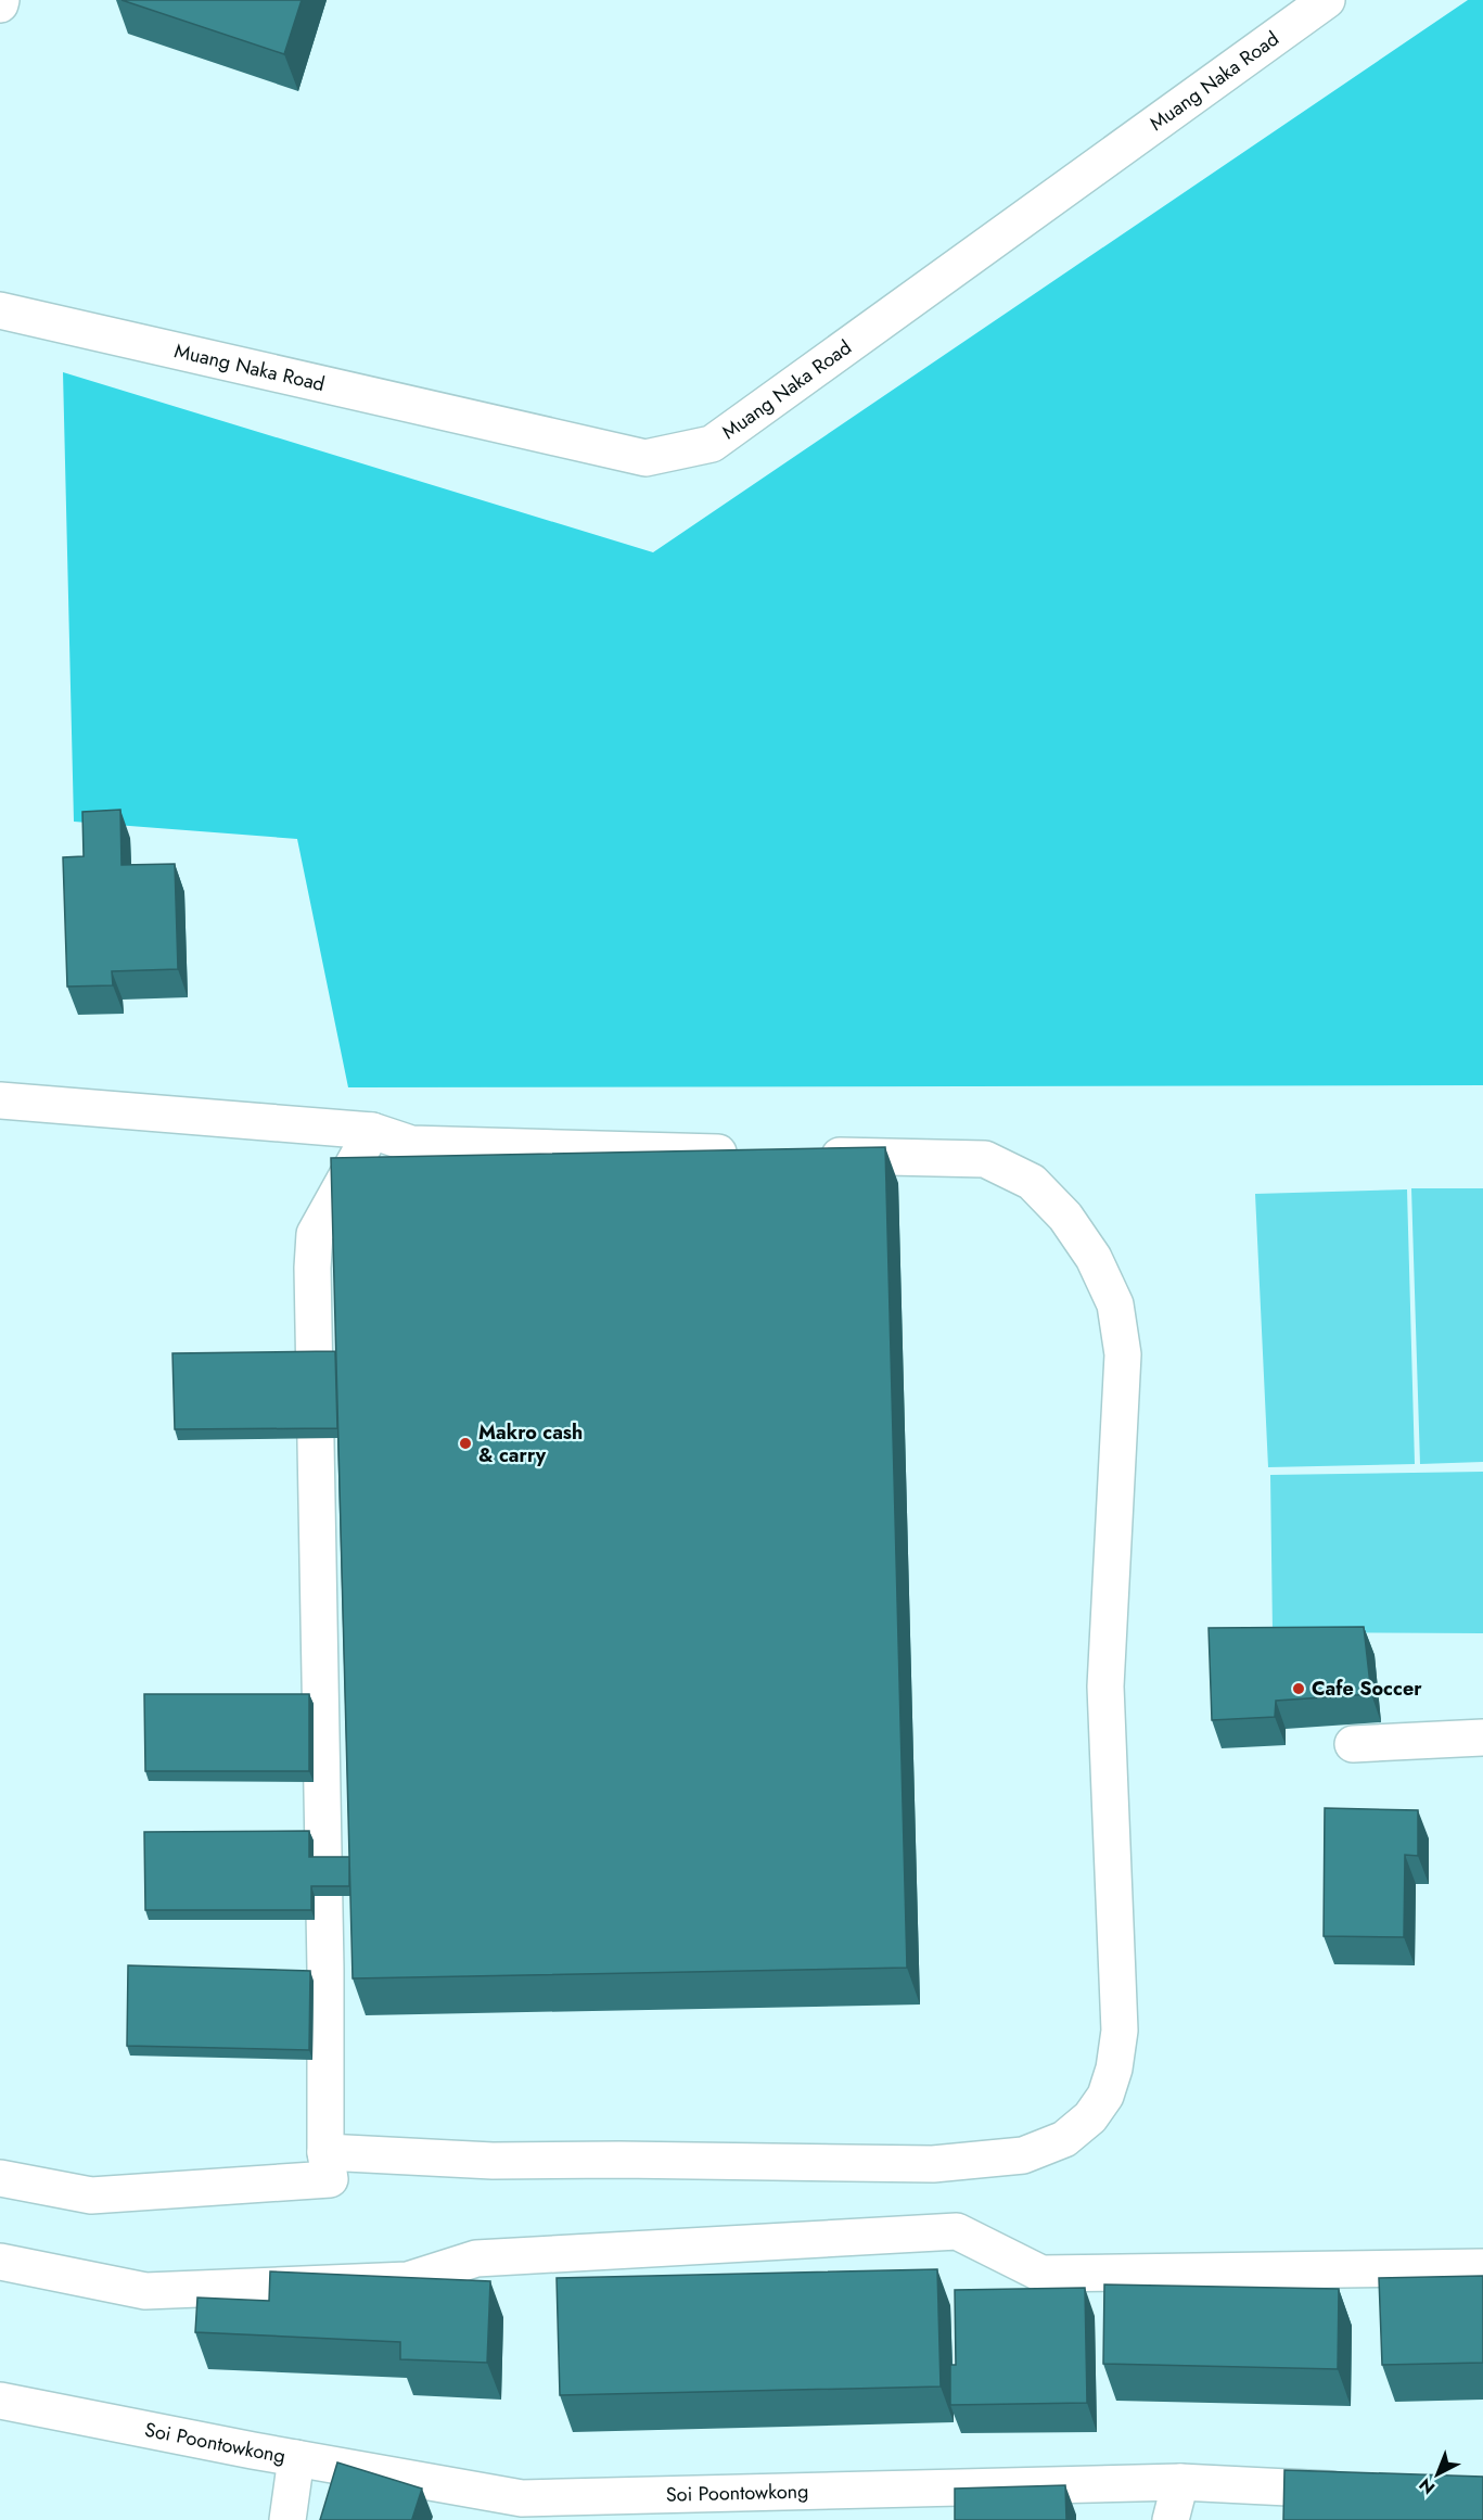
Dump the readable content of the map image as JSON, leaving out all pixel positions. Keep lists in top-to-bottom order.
{
  "streets": {
    "street": ["Muang Naka Road", "Soi Poontowkong"]
  },
  "places": ["Makro cash & carry", "Cafe Soccer"],
  "north": "bottom left"
}
